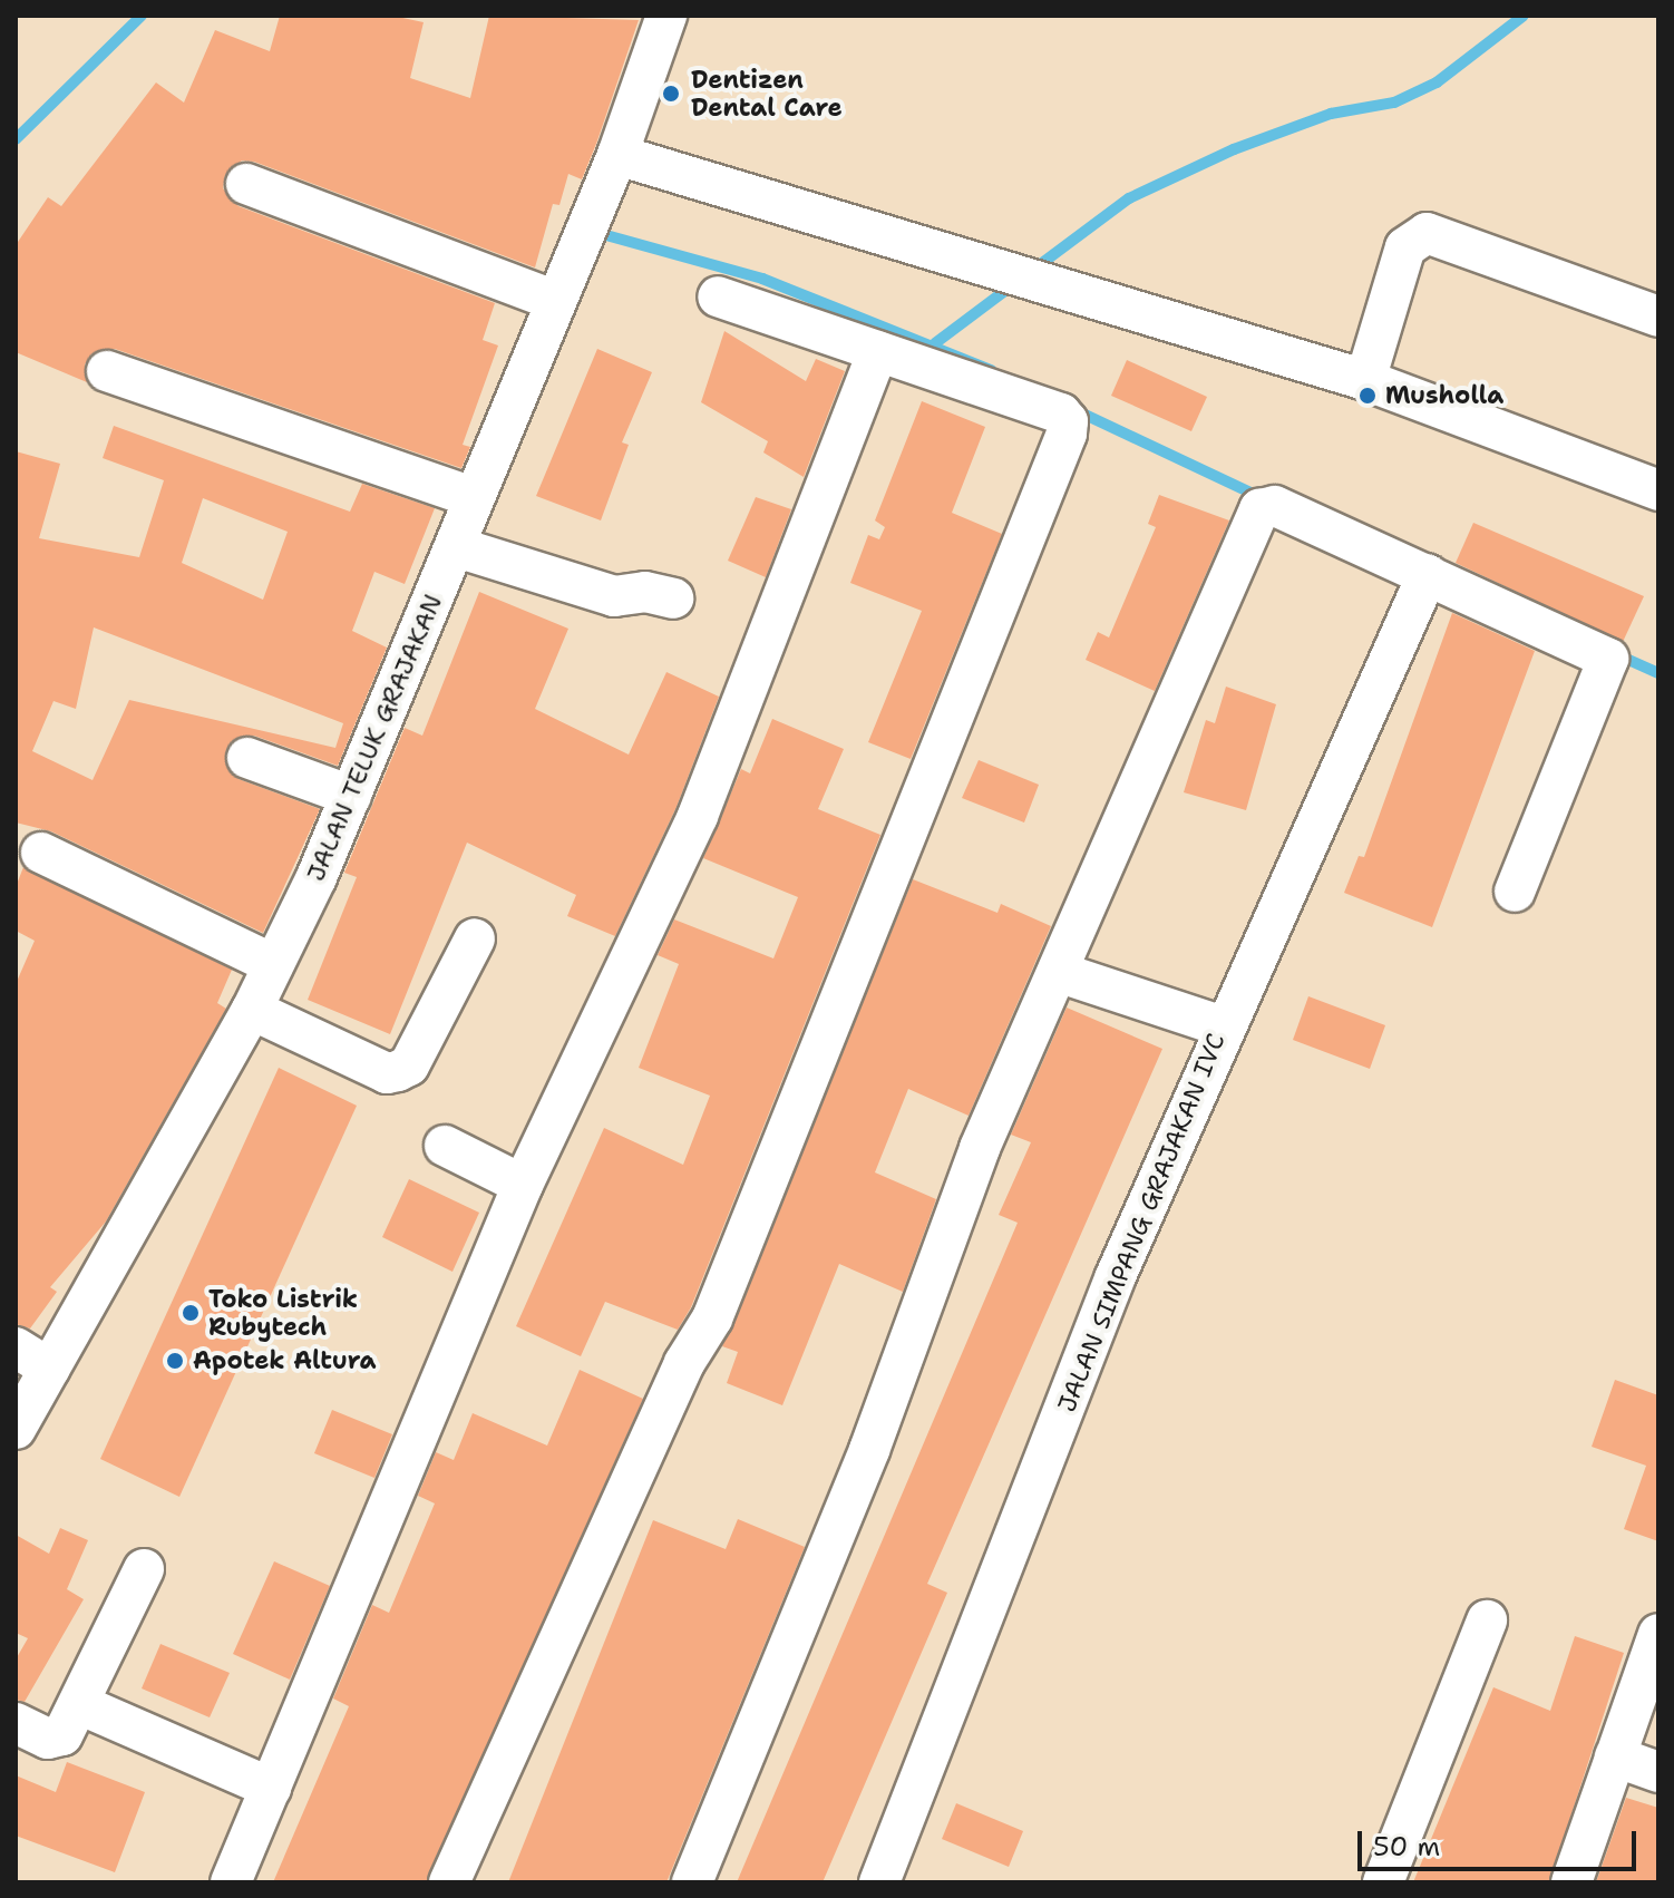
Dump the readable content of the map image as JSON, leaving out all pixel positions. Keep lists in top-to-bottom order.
{
  "streets": {
    "street": ["JALAN TELUK GRAJAKAN", "JALAN SIMPANG GRAJAKAN IVC"]
  },
  "places": [
    "Dentizen Dental Care",
    "Musholla",
    "Toko Listrik Rubytech",
    "Apotek Altura"
  ],
  "scale_bar": "50 m"
}
